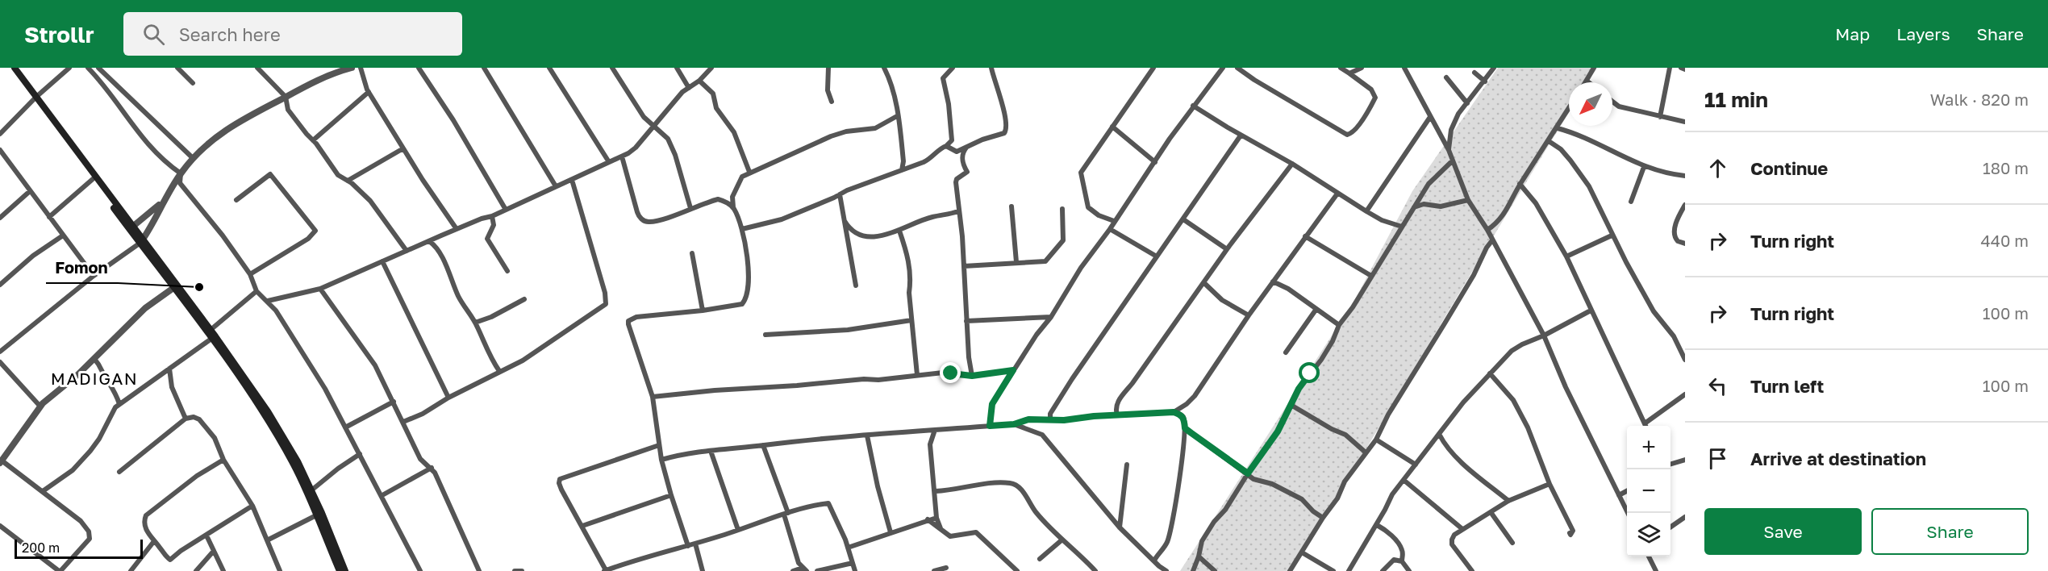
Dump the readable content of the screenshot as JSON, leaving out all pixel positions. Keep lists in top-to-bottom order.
{
  "districts": ["MADIGAN"],
  "places": ["Fomon"],
  "scale_bar": "200 m",
  "north": "bottom left",
  "page": {
    "header": "Strollr",
    "search": "Search here",
    "nav": ["Map", "Layers", "Share"],
    "heading": ["11 min", "Walk · 820 m"],
    "list": [
      ["Continue", "180 m"],
      ["Turn right", "440 m"],
      ["Turn right", "100 m"],
      ["Turn left", "100 m"],
      "Arrive at destination"
    ],
    "map_buttons": ["+", "−"],
    "buttons": ["Save", "Share"],
    "scale": "200 m"
  }
}
